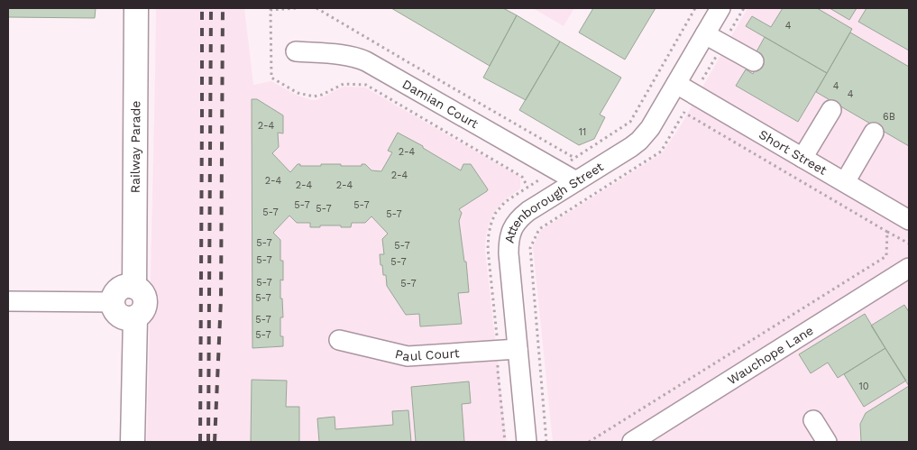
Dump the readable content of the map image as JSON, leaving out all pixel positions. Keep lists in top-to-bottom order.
{
  "streets": {
    "main road": ["Railway Parade"],
    "street": [
      "Damian Court",
      "Short Street",
      "Attenborough Street",
      "Paul Court",
      "Wauchope Lane"
    ]
  },
  "crossings": [
    ["Damian Court", "Attenborough Street"],
    ["Short Street", "Attenborough Street"],
    ["Attenborough Street", "Paul Court"]
  ],
  "house_numbers": [
    "4",
    "4",
    "4",
    "6B",
    "2-4",
    "11",
    "2-4",
    "2-4",
    "2-4",
    "2-4",
    "2-4",
    "5-7",
    "5-7",
    "5-7",
    "5-7",
    "5-7",
    "5-7",
    "5-7",
    "5-7",
    "5-7",
    "5-7",
    "5-7",
    "5-7",
    "5-7",
    "5-7",
    "10"
  ]
}
